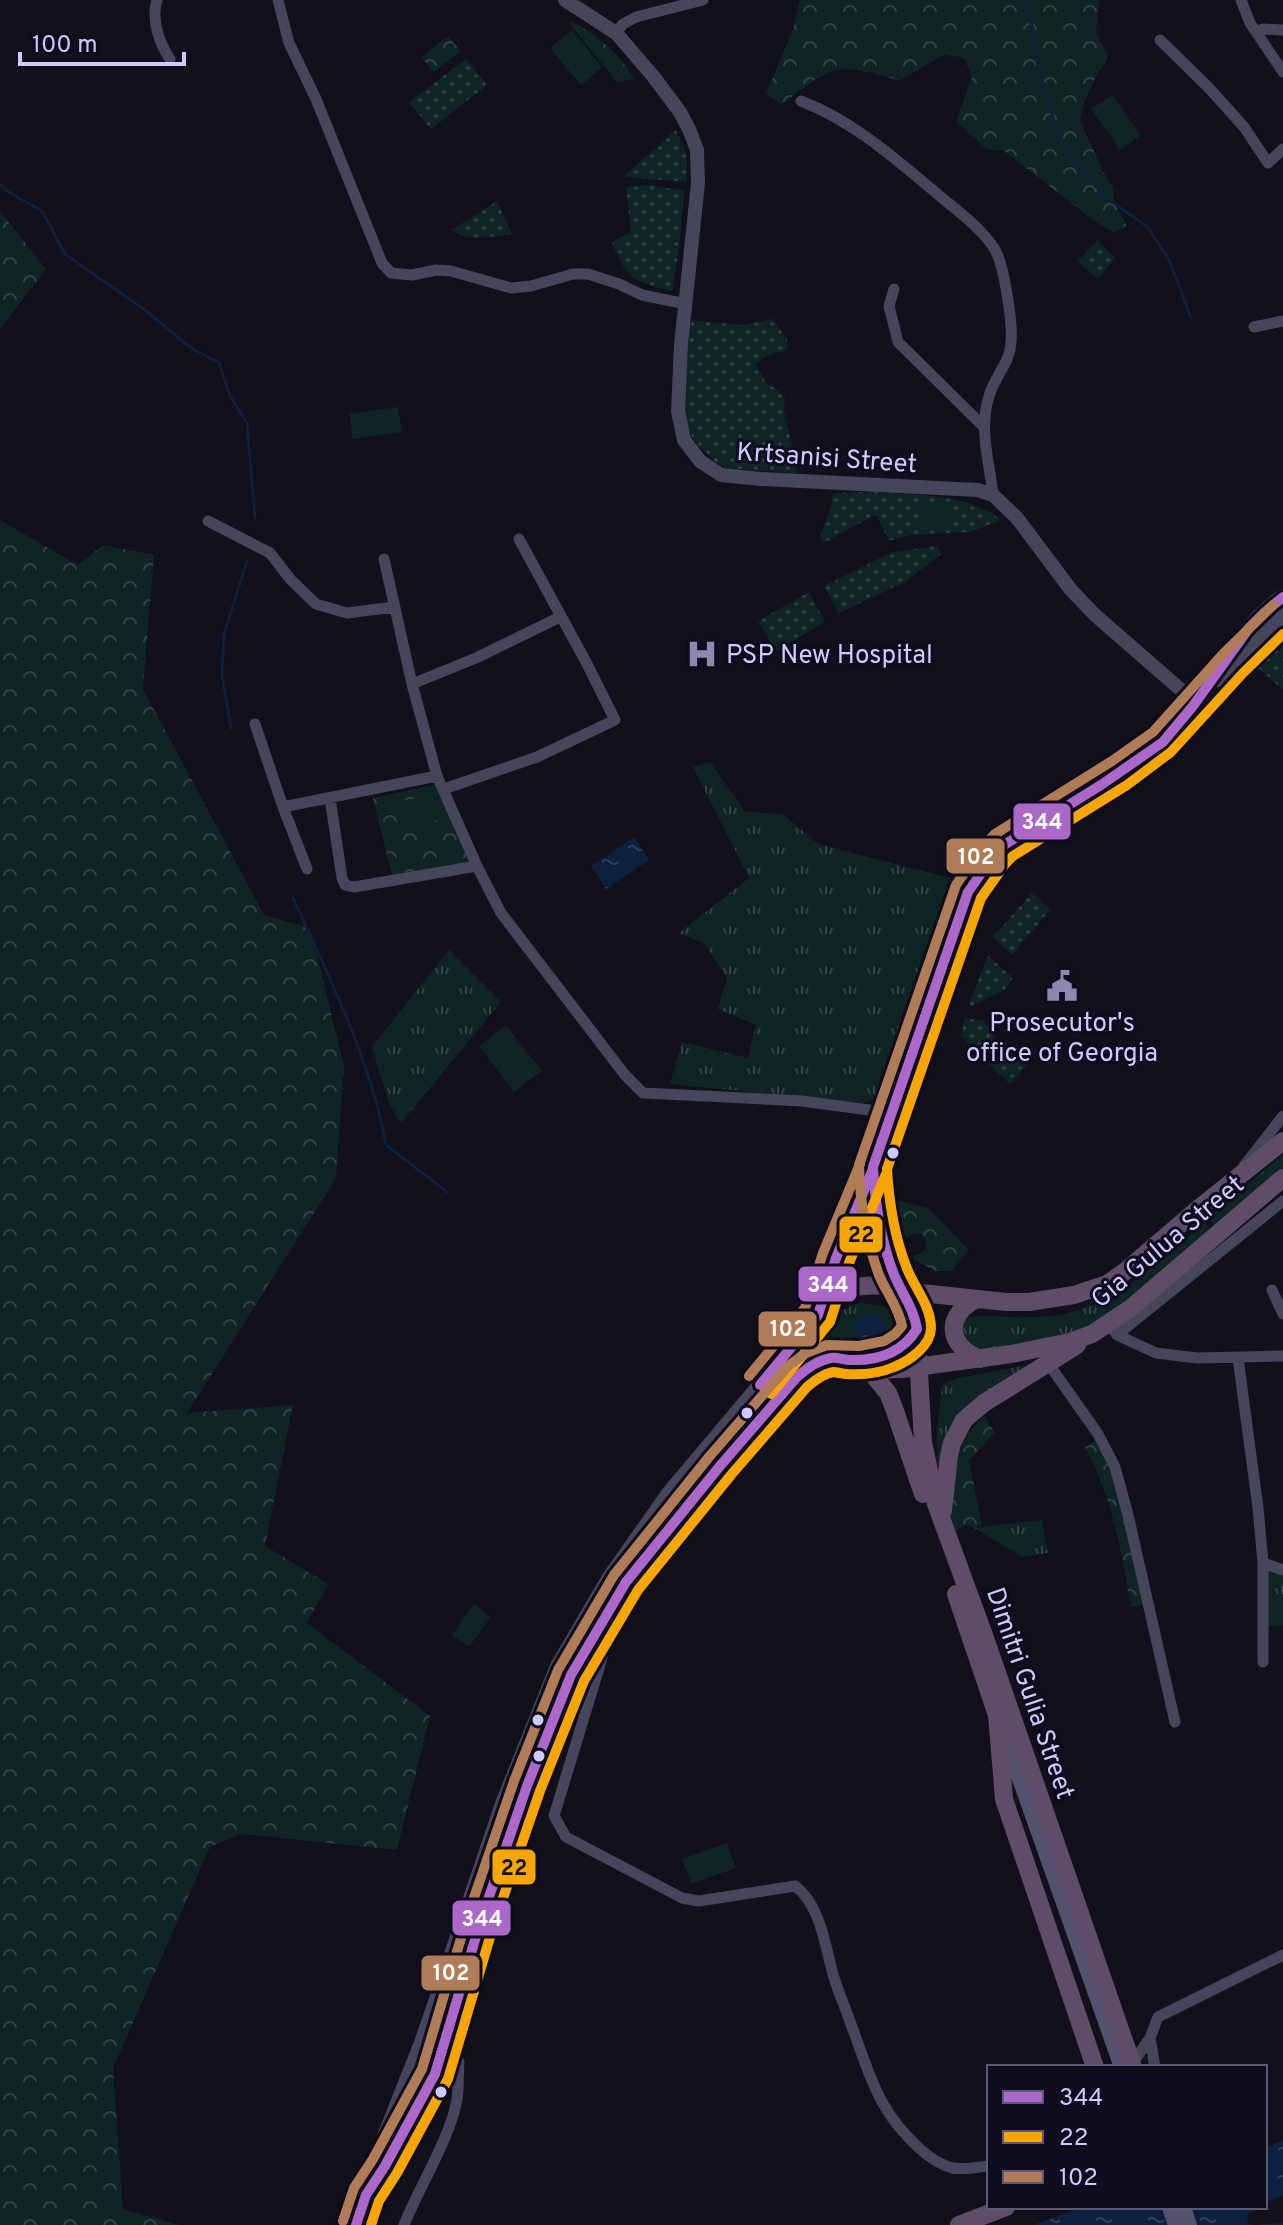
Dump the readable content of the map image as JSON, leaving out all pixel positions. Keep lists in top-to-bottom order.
{
  "streets": {
    "highway": ["Gia Gulua Street", "Dimitri Gulia Street"],
    "street": ["Krtsanisi Street"]
  },
  "crossings": [
    ["Gia Gulua Street", "Dimitri Gulia Street"]
  ],
  "places": {
    "hospital": ["PSP New Hospital"],
    "public building": ["Prosecutor's office of Georgia"]
  },
  "lines": ["transit line 344", "transit line 102", "transit line 22"],
  "legend": ["344", "22", "102"],
  "scale_bar": "100 m"
}
